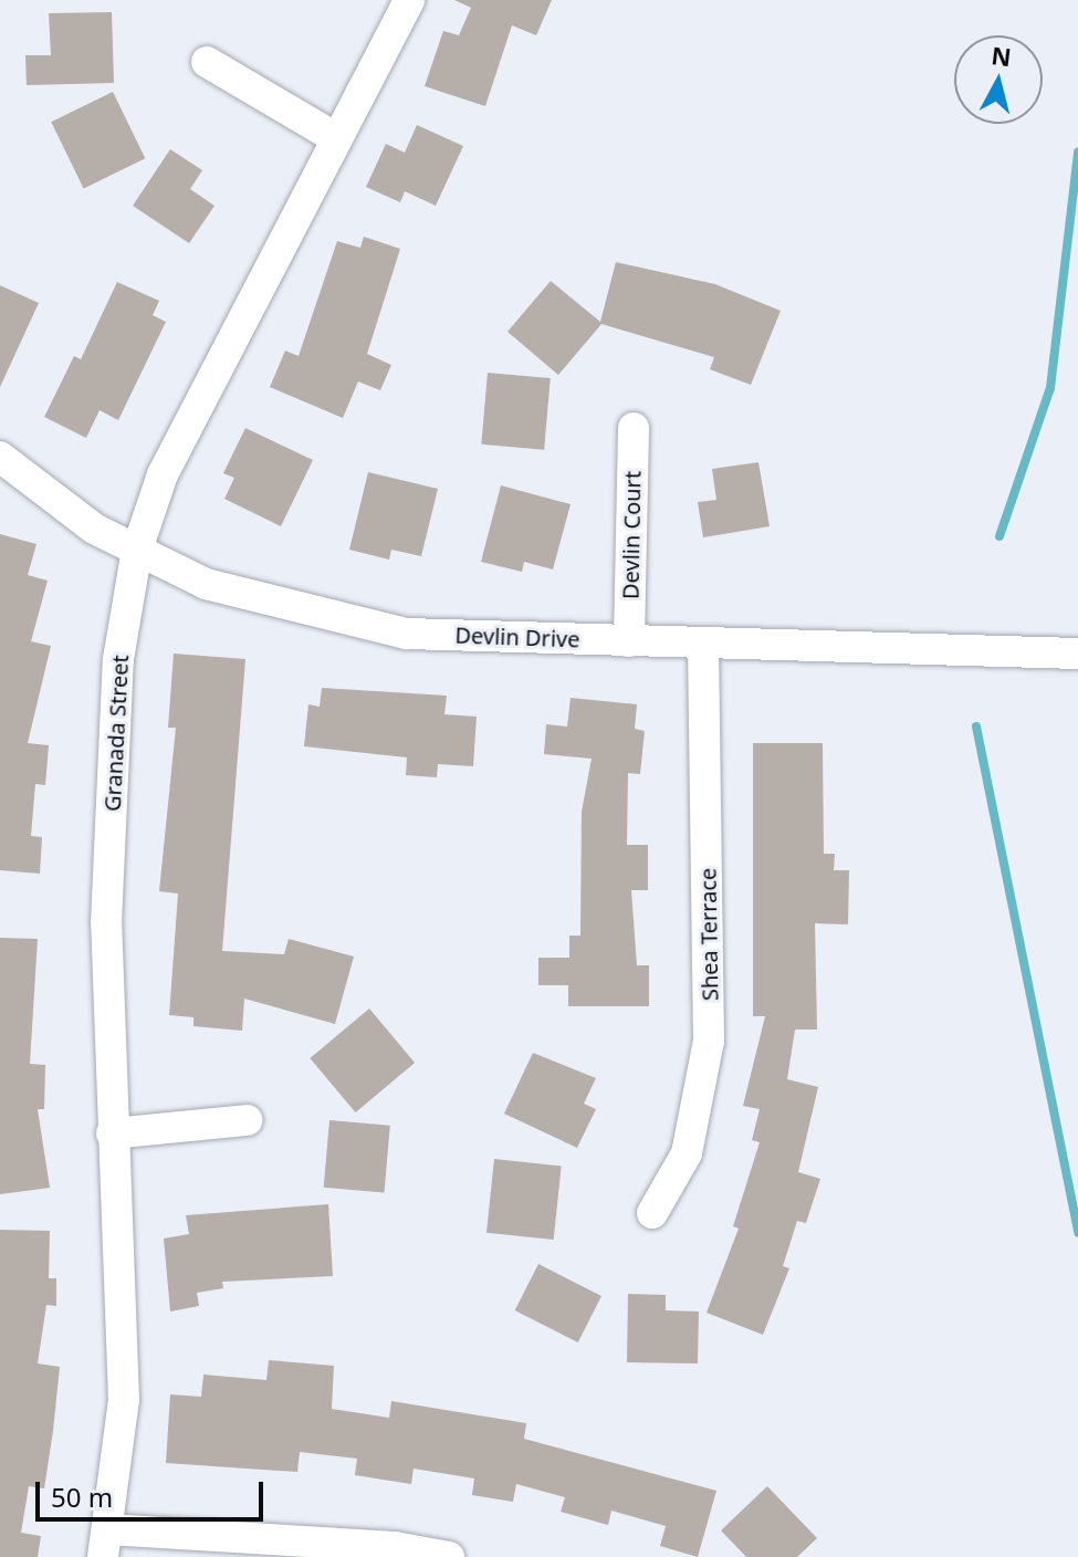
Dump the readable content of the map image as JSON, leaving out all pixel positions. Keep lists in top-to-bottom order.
{
  "streets": {
    "street": [
      "Devlin Court",
      "Devlin Drive",
      "Granada Street",
      "Shea Terrace"
    ]
  },
  "crossings": [
    ["Devlin Court", "Devlin Drive"],
    ["Devlin Drive", "Granada Street"],
    ["Devlin Drive", "Shea Terrace"]
  ],
  "scale_bar": "50 m",
  "north": "top"
}
